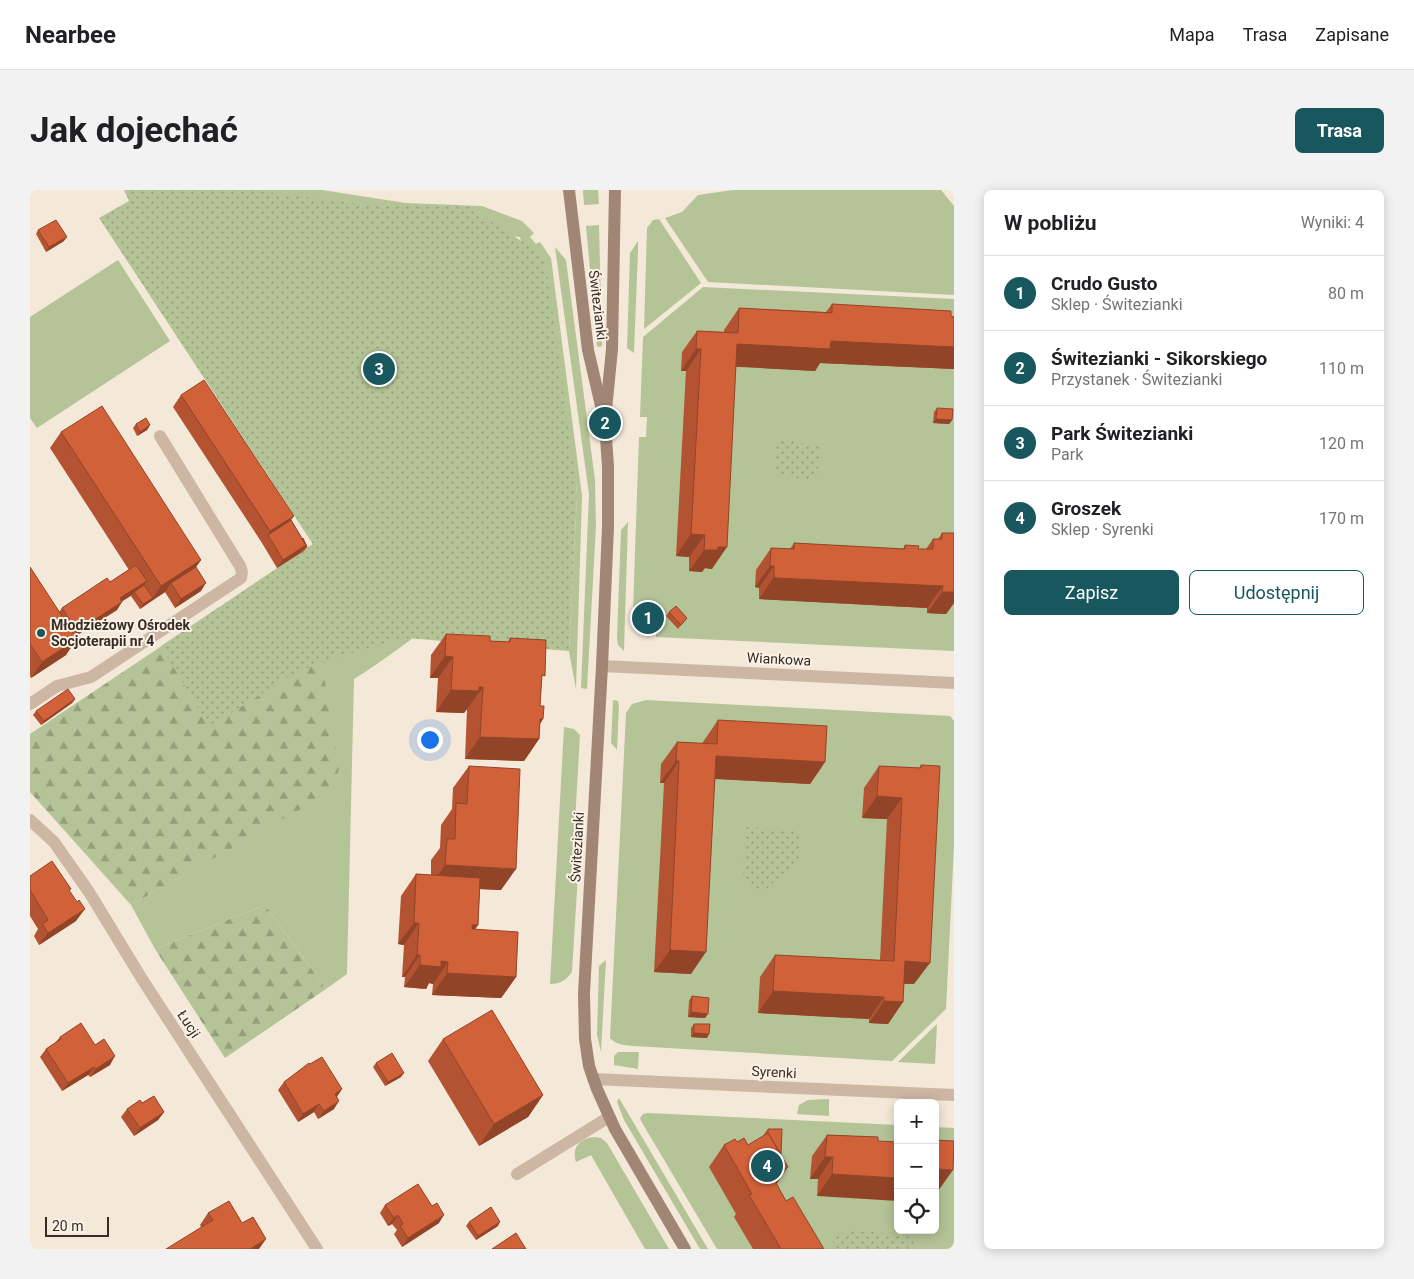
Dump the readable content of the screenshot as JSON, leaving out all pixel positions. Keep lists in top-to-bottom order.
{
  "streets": {
    "street": [
      "Świtezianki",
      "Wiankowa",
      "Łucji",
      "Syrenki"
    ]
  },
  "crossings": [
    ["Świtezianki", "Wiankowa"],
    ["Świtezianki", "Syrenki"]
  ],
  "places": ["Młodzieżowy Ośrodek Socjoterapii nr 4"],
  "scale_bar": "20 m",
  "page": {
    "header": "Nearbee",
    "nav": ["Mapa", "Trasa", "Zapisane"],
    "buttons": [
      "Trasa",
      ["Zapisz", "Udostępnij"]
    ],
    "title": "Jak dojechać",
    "heading": ["W pobliżu", "Wyniki: 4"],
    "list": [
      {
        "mark": "1",
        "name": "Crudo Gusto",
        "note": "Sklep · Świtezianki",
        "value": "80 m"
      },
      {
        "mark": "2",
        "name": "Świtezianki - Sikorskiego",
        "note": "Przystanek · Świtezianki",
        "value": "110 m"
      },
      {
        "mark": "3",
        "name": "Park Świtezianki",
        "note": "Park",
        "value": "120 m"
      },
      {
        "mark": "4",
        "name": "Groszek",
        "note": "Sklep · Syrenki",
        "value": "170 m"
      }
    ],
    "pins": [
      "3",
      "2",
      "1",
      "4"
    ],
    "map_buttons": ["+", "−"],
    "scale": "20 m"
  }
}
